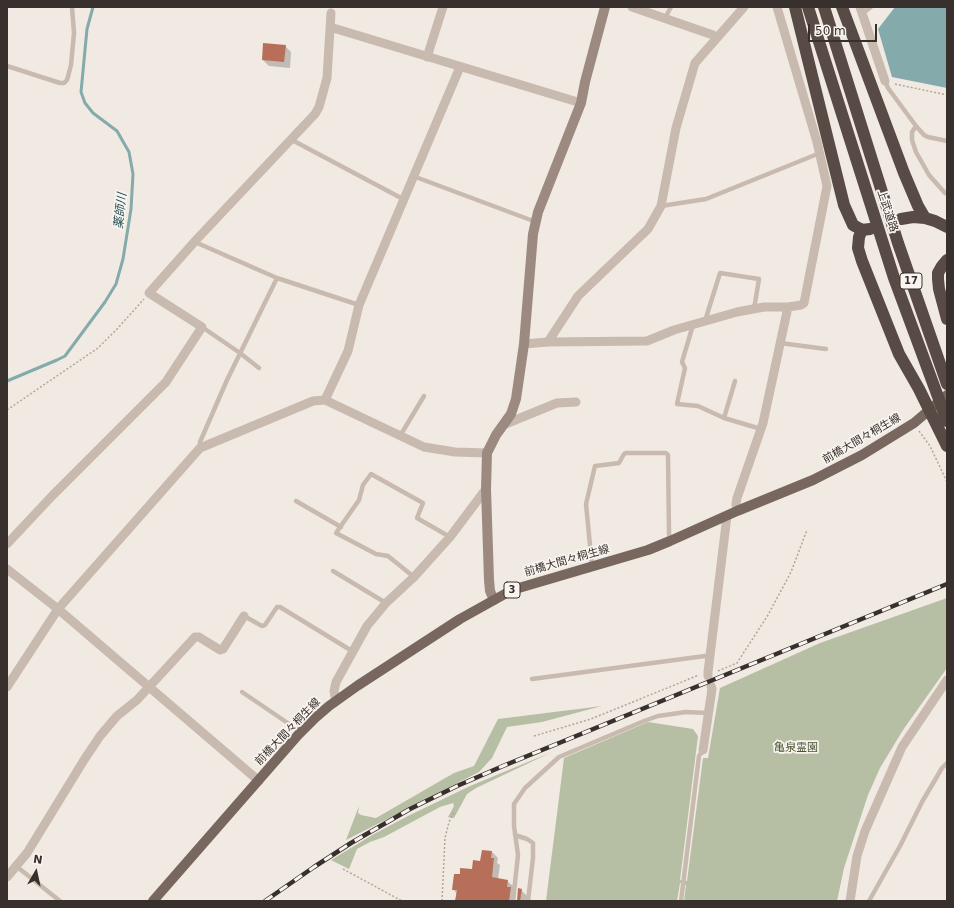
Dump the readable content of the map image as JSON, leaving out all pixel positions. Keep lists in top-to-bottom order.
{
  "streets": {
    "highway": ["上武道路", "17"],
    "main road": ["前橋大間々桐生線", "3"]
  },
  "water": ["薬師川"],
  "parks": ["亀泉霊園"],
  "scale_bar": "50 m",
  "north": "top"
}
